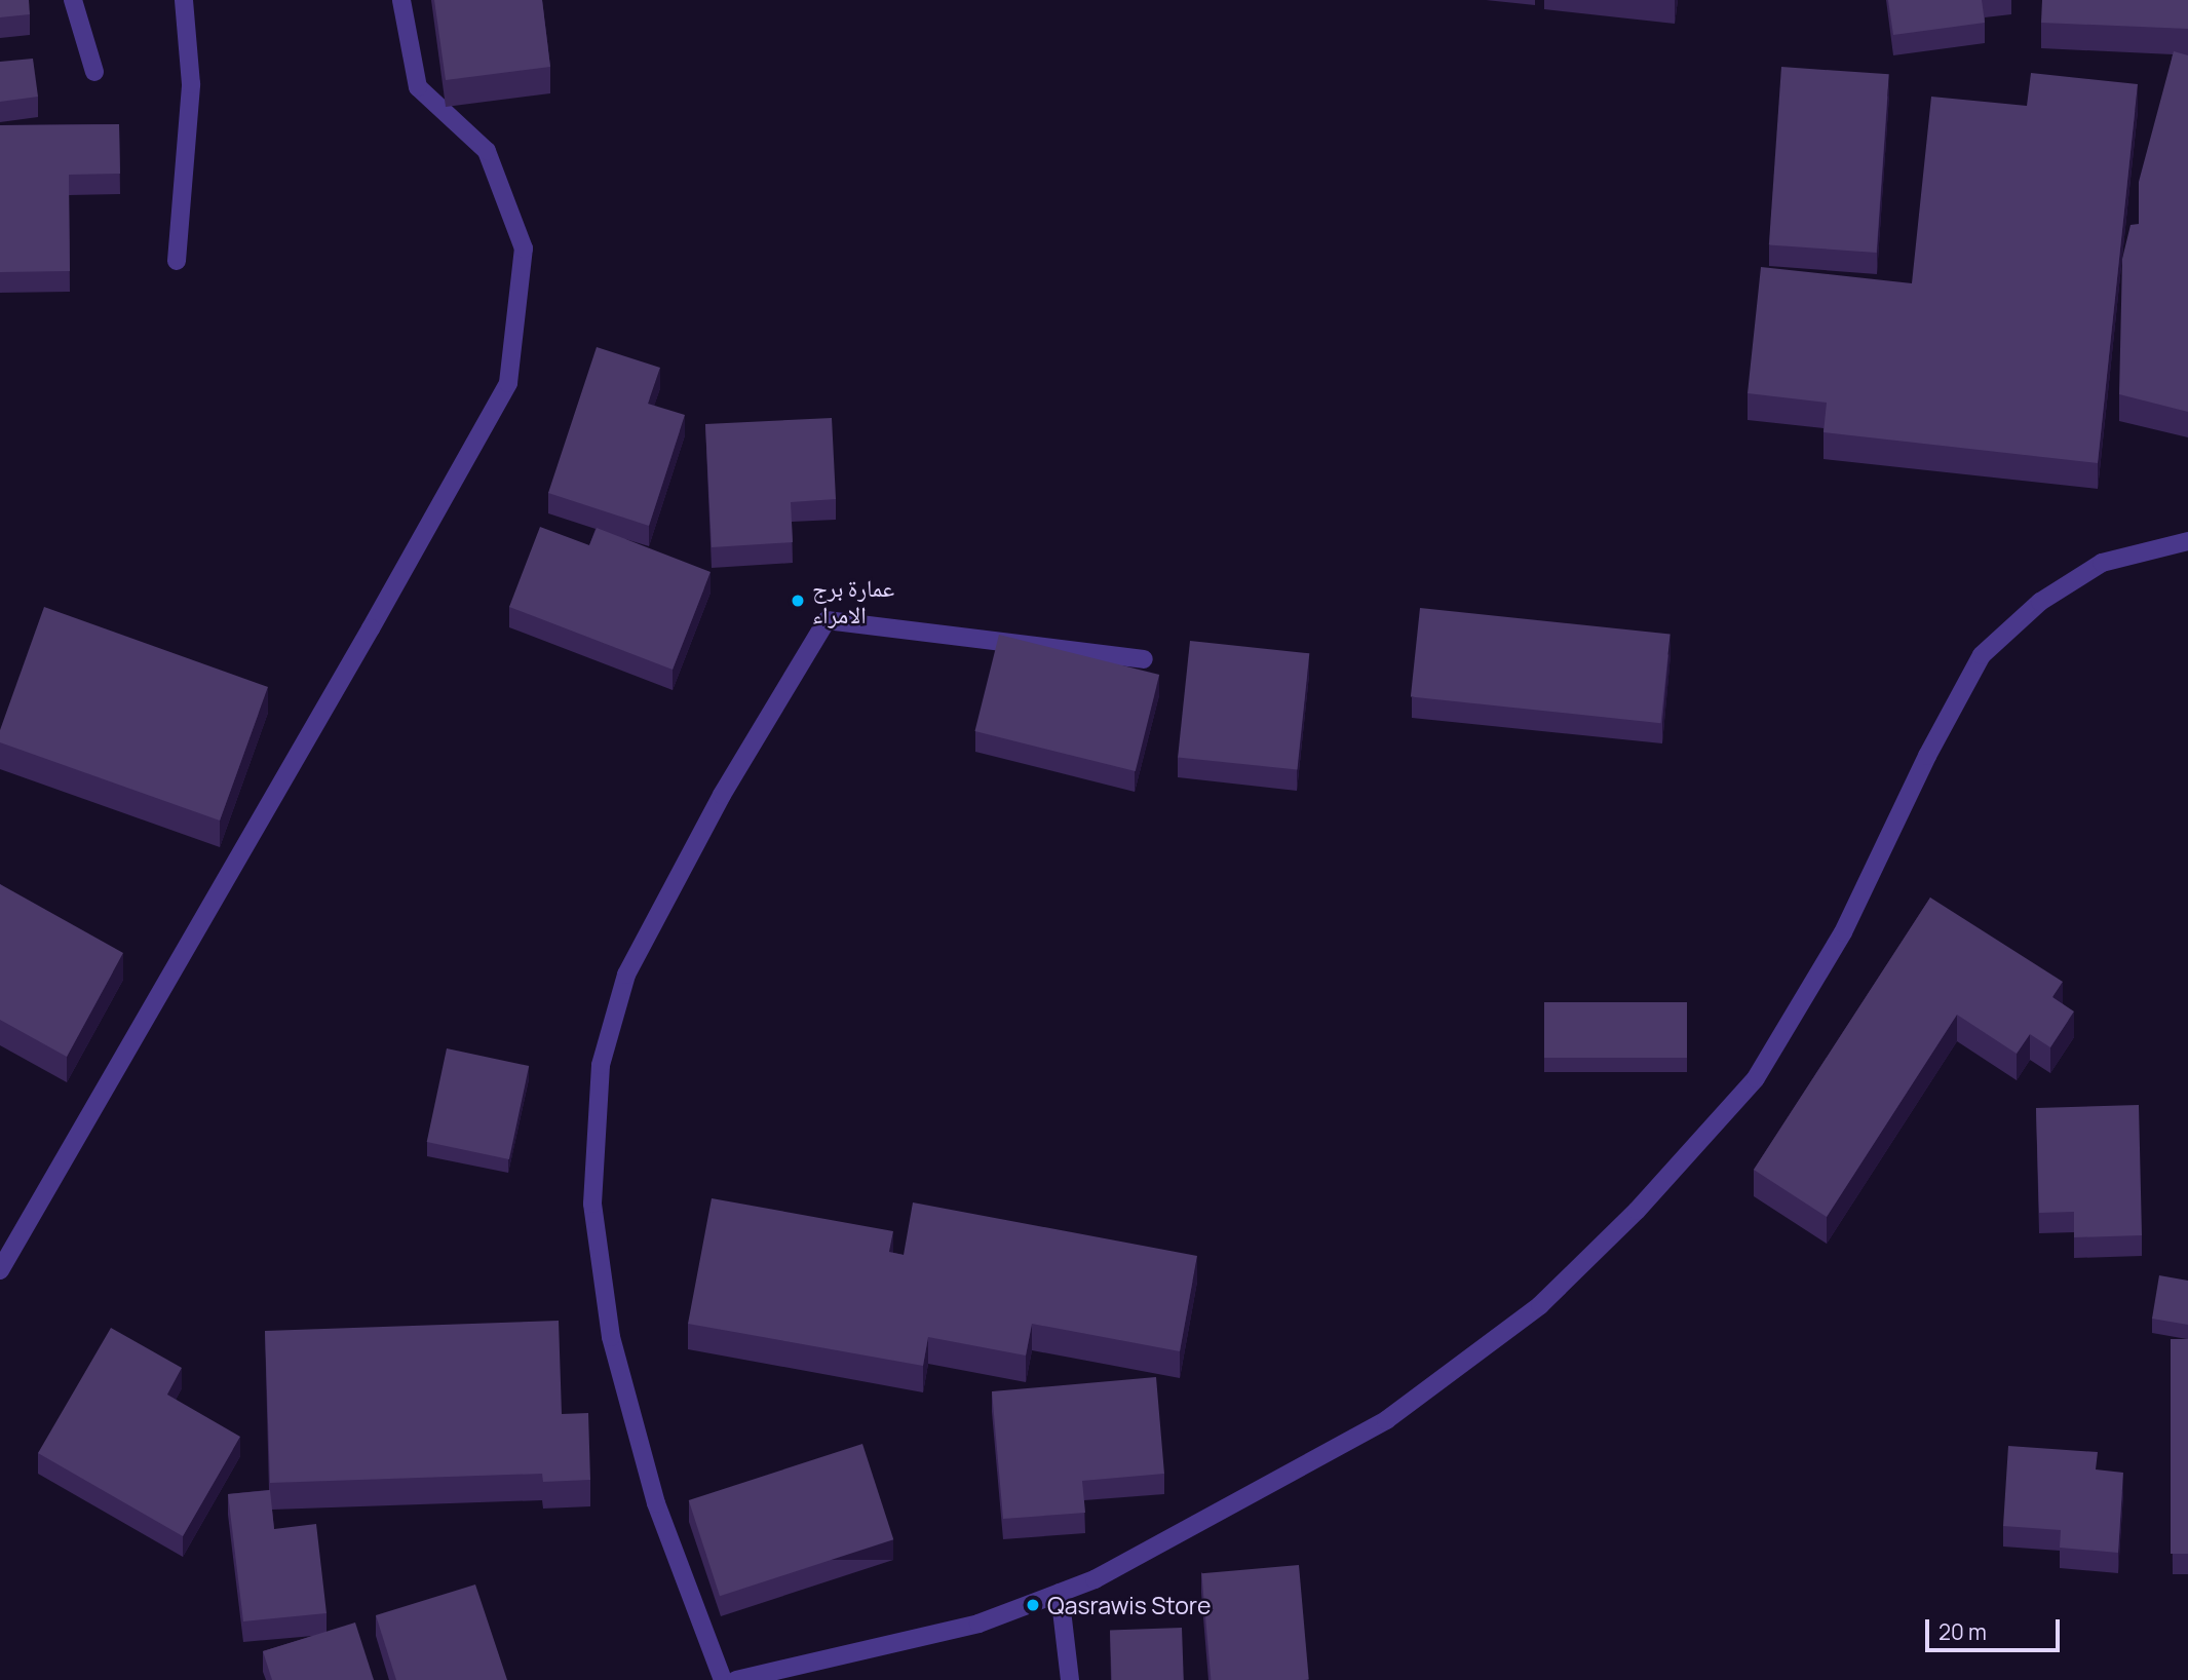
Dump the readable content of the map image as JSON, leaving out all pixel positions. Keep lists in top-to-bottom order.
{
  "places": ["عمارة برج الامراء", "Qasrawis Store"],
  "scale_bar": "20 m"
}
